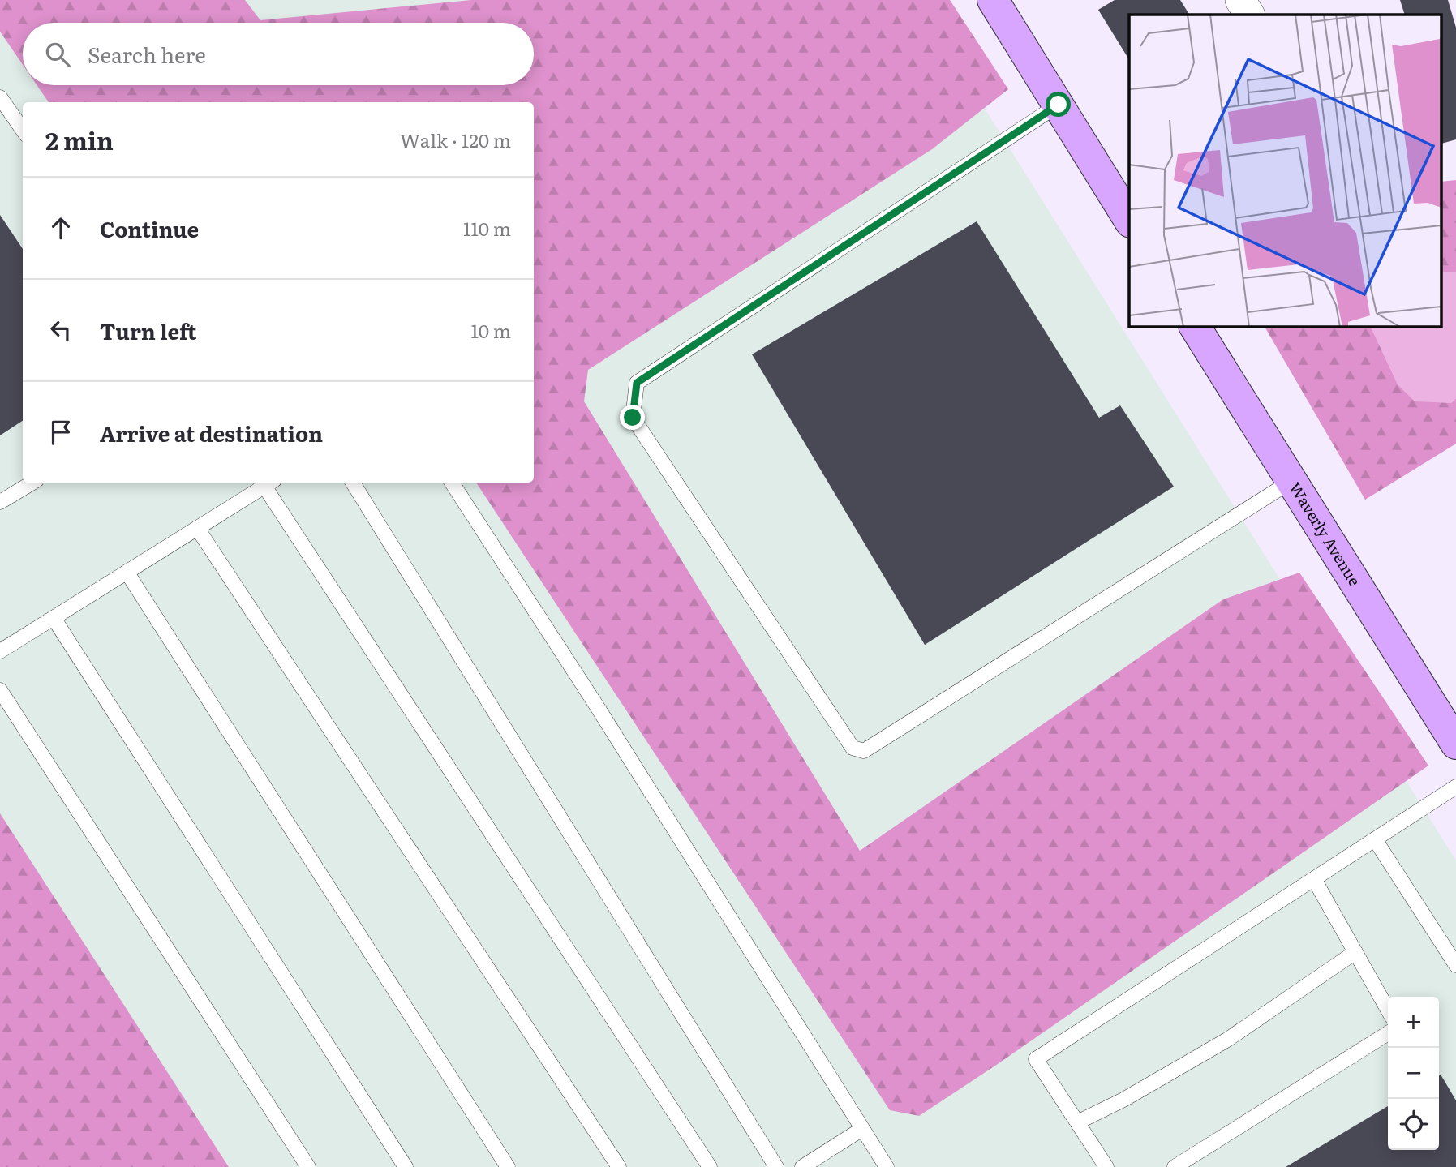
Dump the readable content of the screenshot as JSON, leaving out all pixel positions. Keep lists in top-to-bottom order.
{
  "streets": {
    "street": ["Waverly Avenue"]
  },
  "page": {
    "search": "Search here",
    "heading": ["2 min", "Walk · 120 m"],
    "list": [
      ["Continue", "110 m"],
      ["Turn left", "10 m"],
      "Arrive at destination"
    ],
    "map_buttons": ["+", "−"]
  }
}
